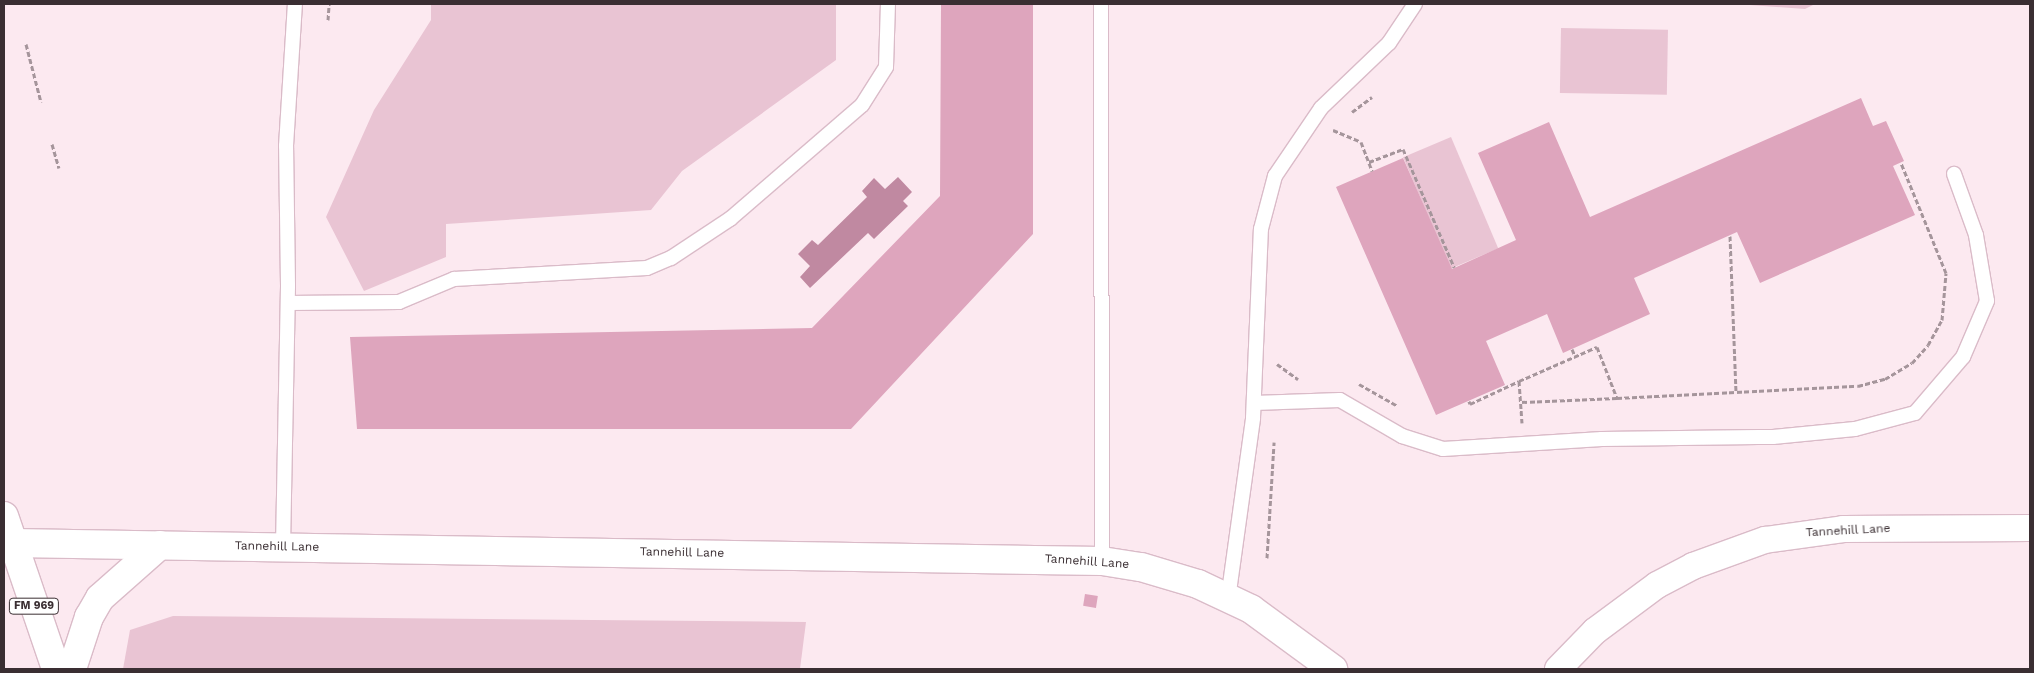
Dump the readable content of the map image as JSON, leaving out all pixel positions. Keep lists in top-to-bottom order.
{
  "streets": {
    "street": ["Tannehill Lane", "FM 969"]
  },
  "crossings": [
    ["Tannehill Lane", "FM 969"]
  ]
}
